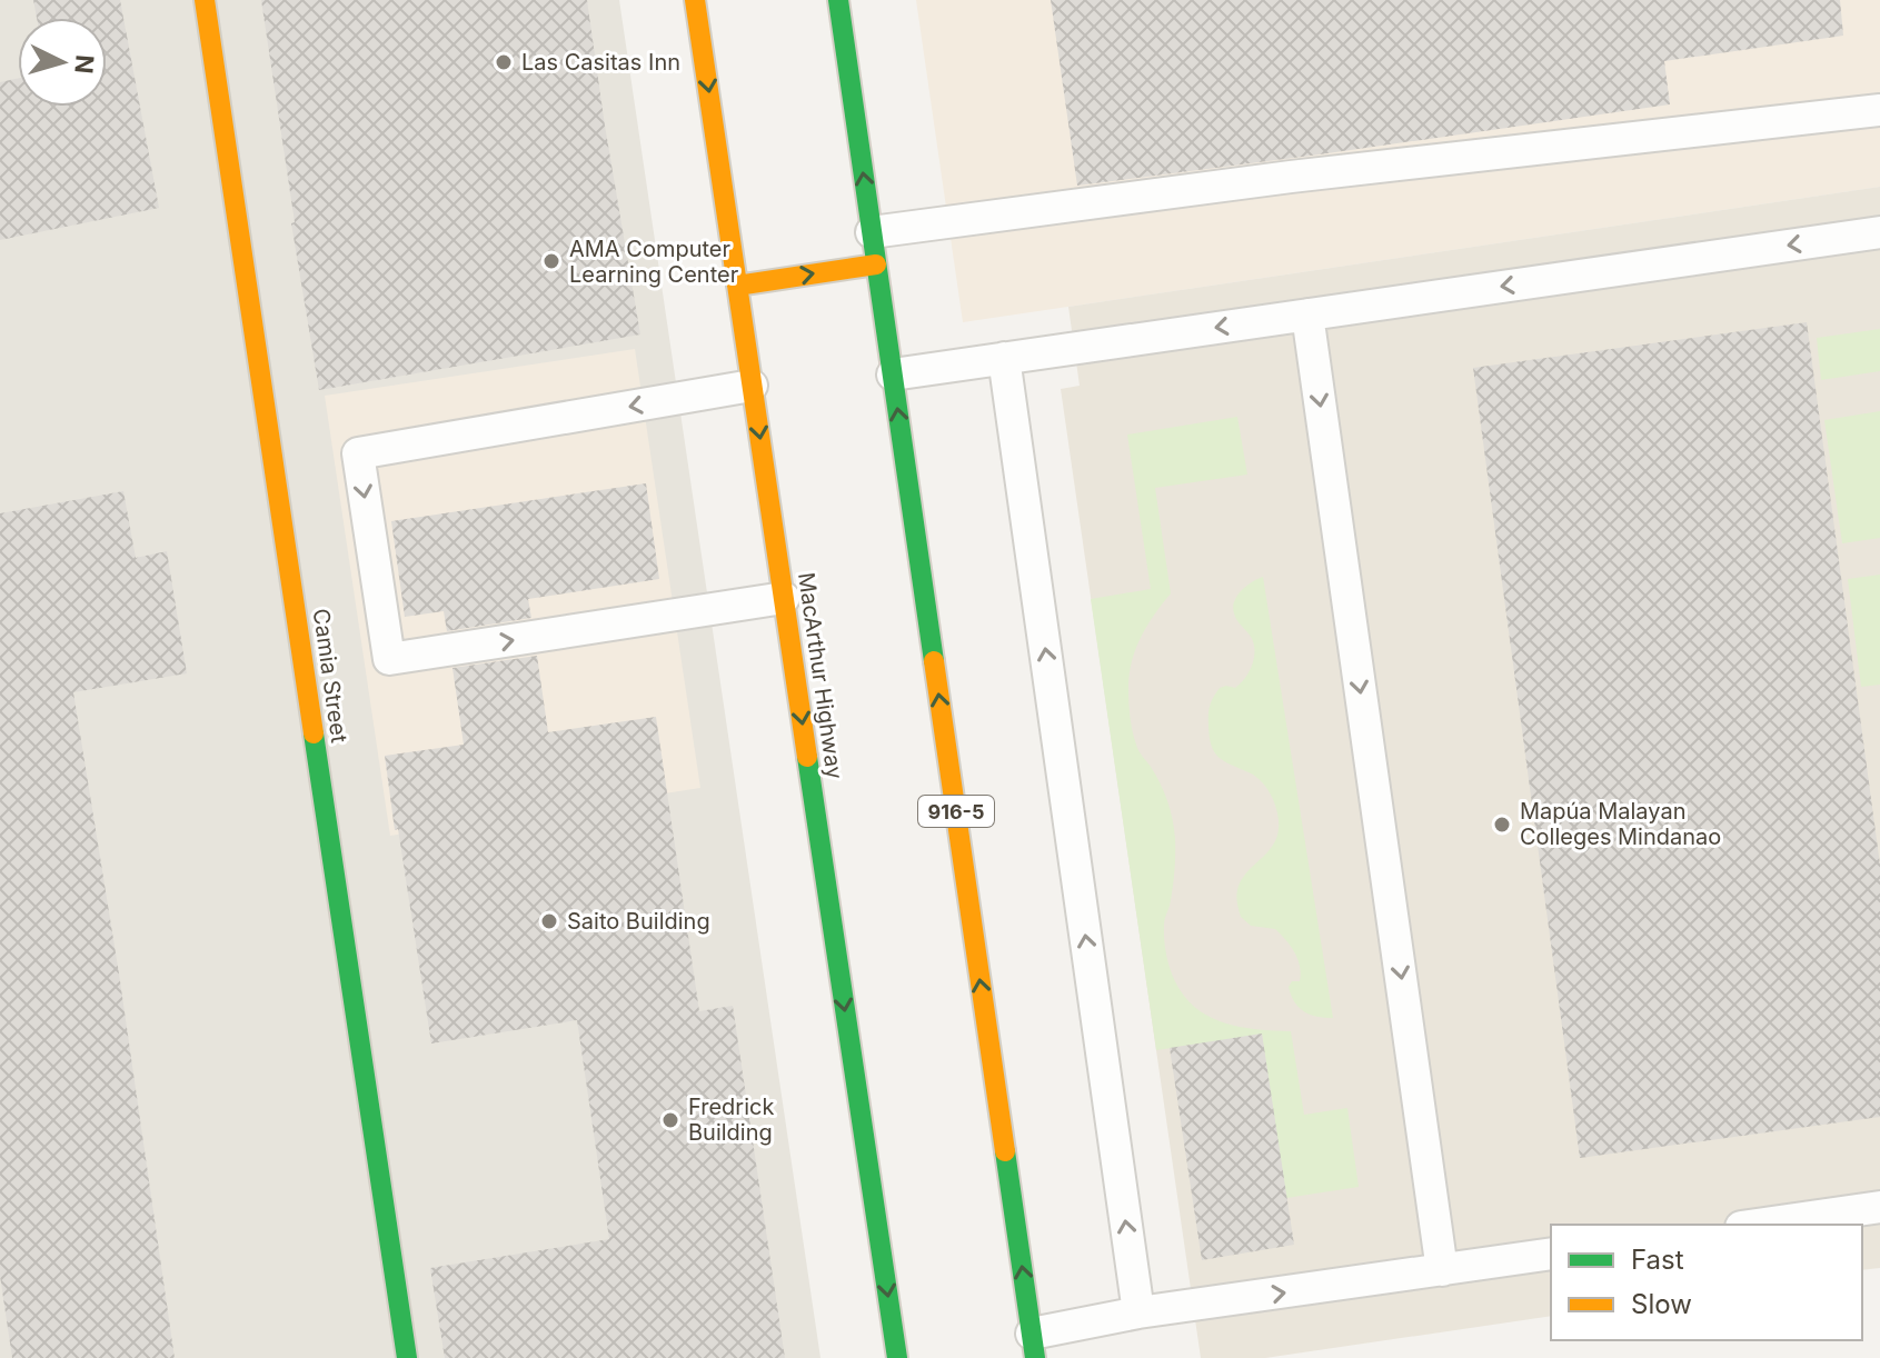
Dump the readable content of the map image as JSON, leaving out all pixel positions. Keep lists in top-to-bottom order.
{
  "streets": {
    "main road": ["Camia Street", "MacArthur Highway", "916-5"]
  },
  "places": [
    "Las Casitas Inn",
    "AMA Computer Learning Center",
    "Mapúa Malayan Colleges Mindanao",
    "Saito Building",
    "Fredrick Building"
  ],
  "legend": ["Fast", "Slow"],
  "north": "right"
}
